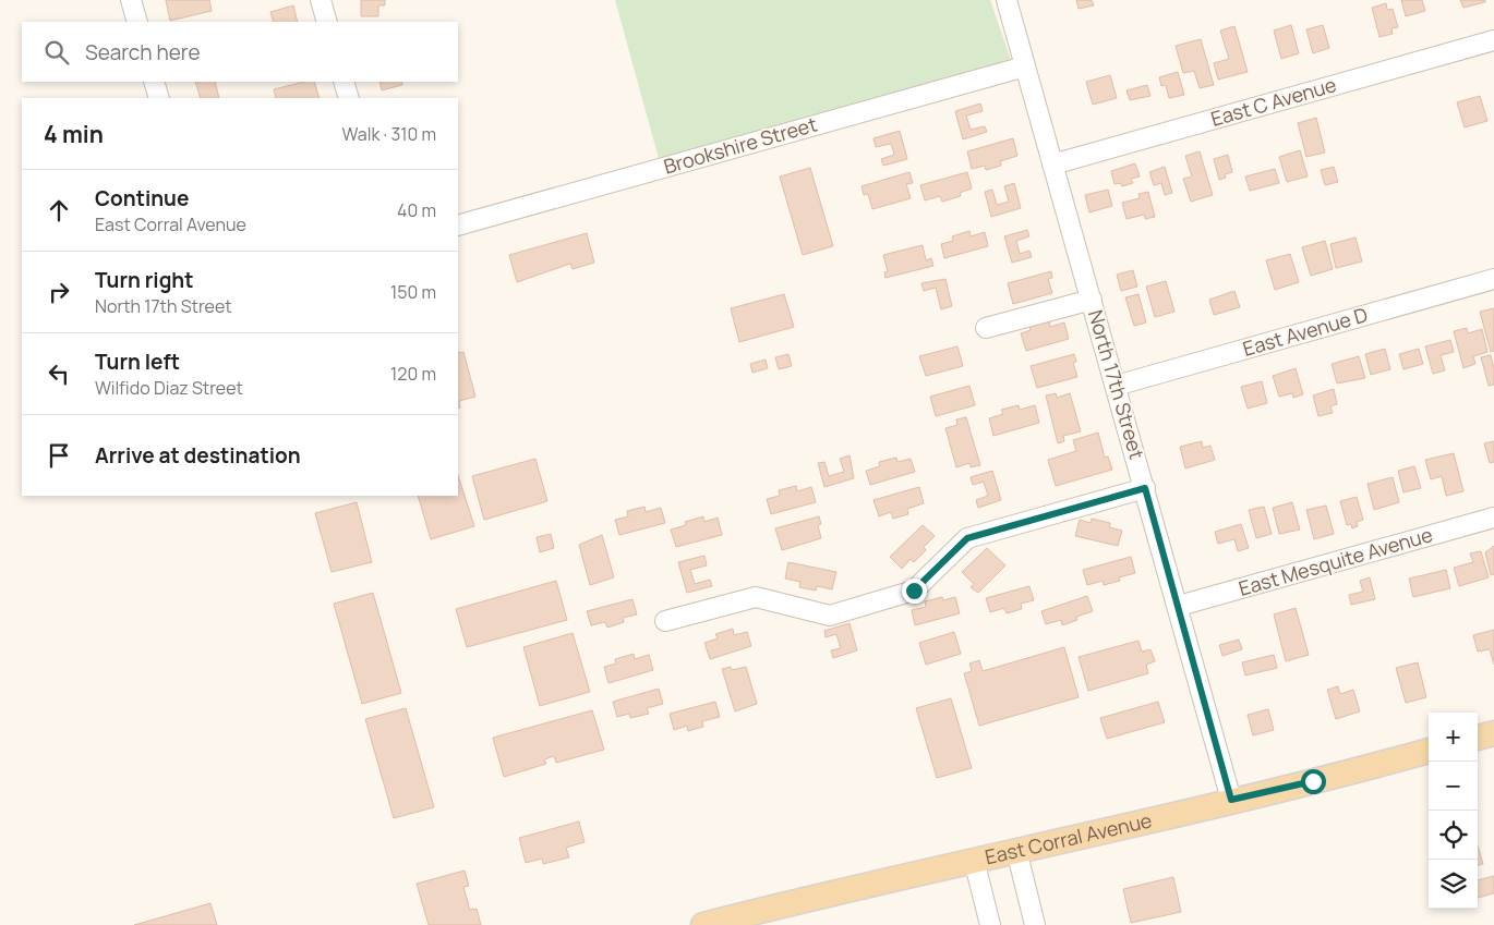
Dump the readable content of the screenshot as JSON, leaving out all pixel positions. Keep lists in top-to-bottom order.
{
  "streets": {
    "main road": ["East Corral Avenue"],
    "street": [
      "East C Avenue",
      "Brookshire Street",
      "East Avenue D",
      "North 17th Street",
      "East Mesquite Avenue"
    ]
  },
  "crossings": [
    ["East C Avenue", "North 17th Street"],
    ["Brookshire Street", "North 17th Street"],
    ["East Avenue D", "North 17th Street"],
    ["North 17th Street", "East Mesquite Avenue"],
    ["North 17th Street", "East Corral Avenue"]
  ],
  "page": {
    "search": "Search here",
    "heading": ["4 min", "Walk · 310 m"],
    "list": [
      ["Continue", "East Corral Avenue", "40 m"],
      ["Turn right", "North 17th Street", "150 m"],
      ["Turn left", "Wilfido Diaz Street", "120 m"],
      "Arrive at destination"
    ],
    "map_buttons": ["+", "−"]
  }
}
